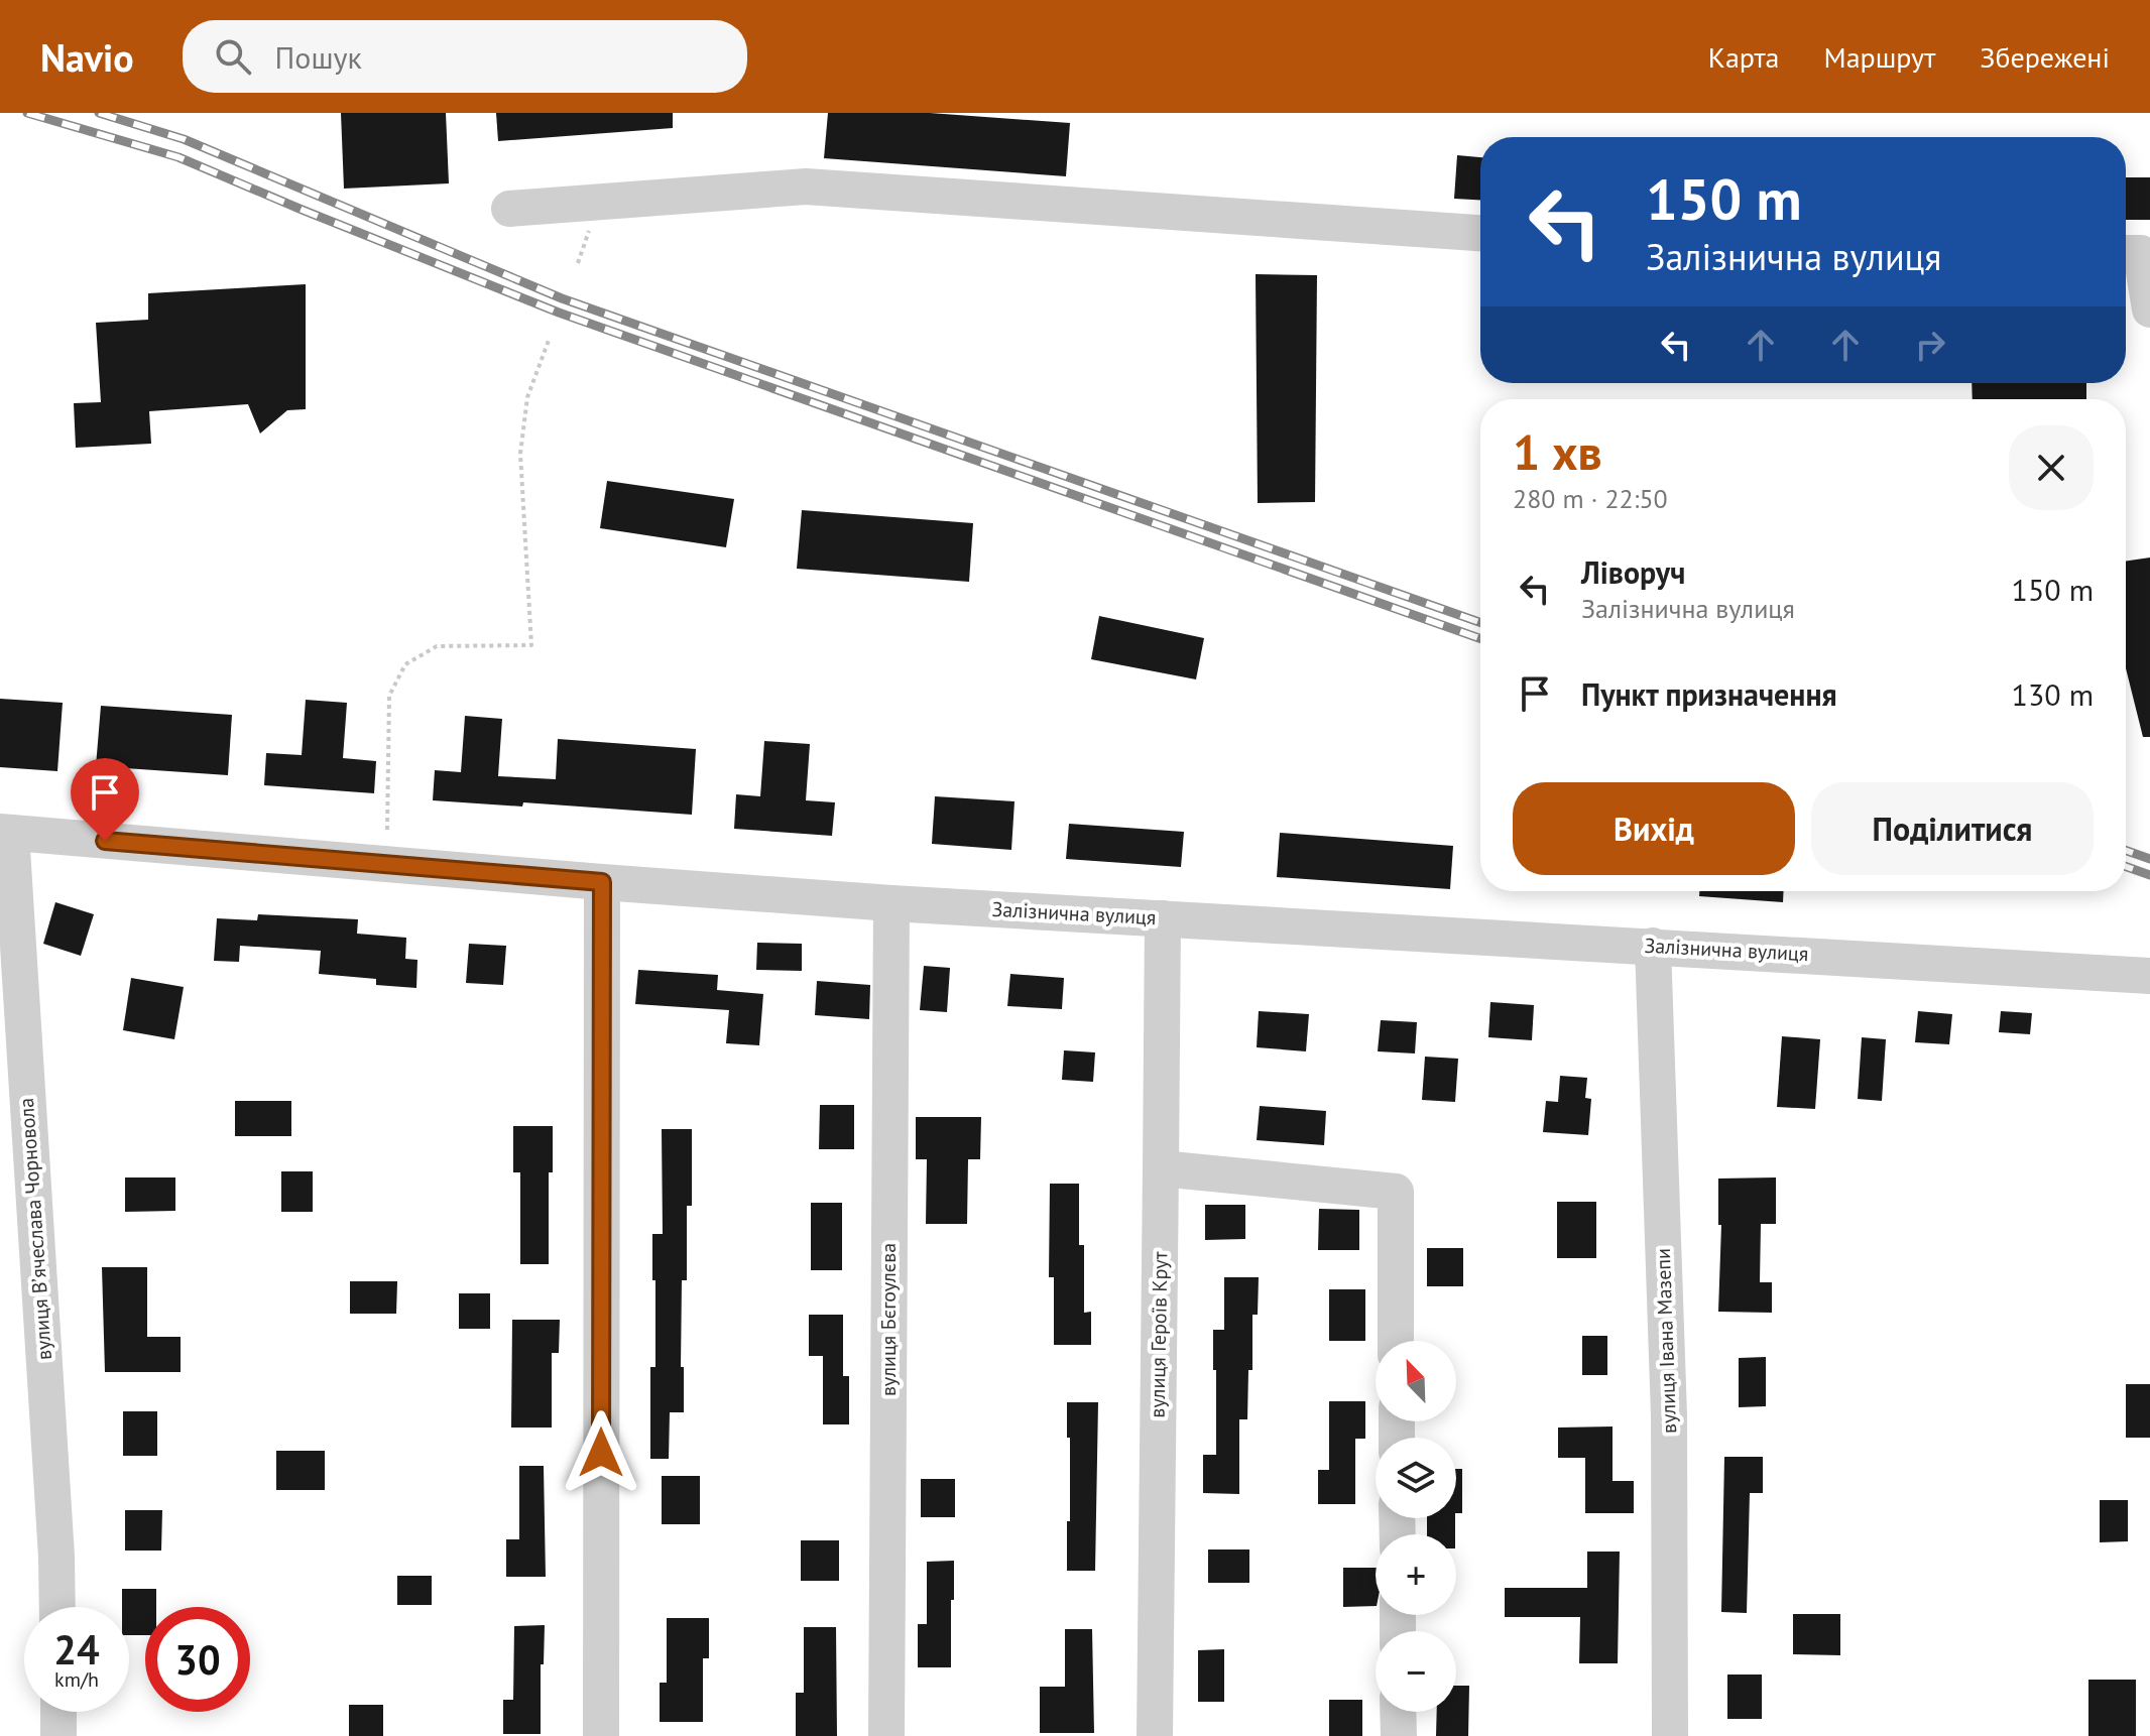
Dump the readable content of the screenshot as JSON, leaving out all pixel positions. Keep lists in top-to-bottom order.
{
  "streets": {
    "street": [
      "Залізнична вулиця",
      "вулиця Вʼячеслава Чорновола",
      "вулиця Бєгоулєва",
      "вулиця Героїв Крут",
      "вулиця Івана Мазепи"
    ]
  },
  "crossings": [
    ["Залізнична вулиця", "вулиця Вʼячеслава Чорновола"],
    ["Залізнична вулиця", "вулиця Бєгоулєва"],
    ["Залізнична вулиця", "вулиця Героїв Крут"],
    ["Залізнична вулиця", "вулиця Івана Мазепи"]
  ],
  "north": "top left",
  "page": {
    "header": "Navio",
    "search": "Пошук",
    "nav": ["Карта", "Маршрут", "Збережені"],
    "turn": ["150 m", "Залізнична вулиця"],
    "heading": ["1 хв", "280 m · 22:50"],
    "list": [
      {
        "name": "Ліворуч",
        "note": "Залізнична вулиця",
        "value": "150 m"
      },
      {
        "name": "Пункт призначення",
        "value": "130 m"
      }
    ],
    "buttons": ["Вихід", "Поділитися"],
    "map_buttons": ["+", "−"],
    "speed": "24 km/h",
    "limit": "30"
  }
}
